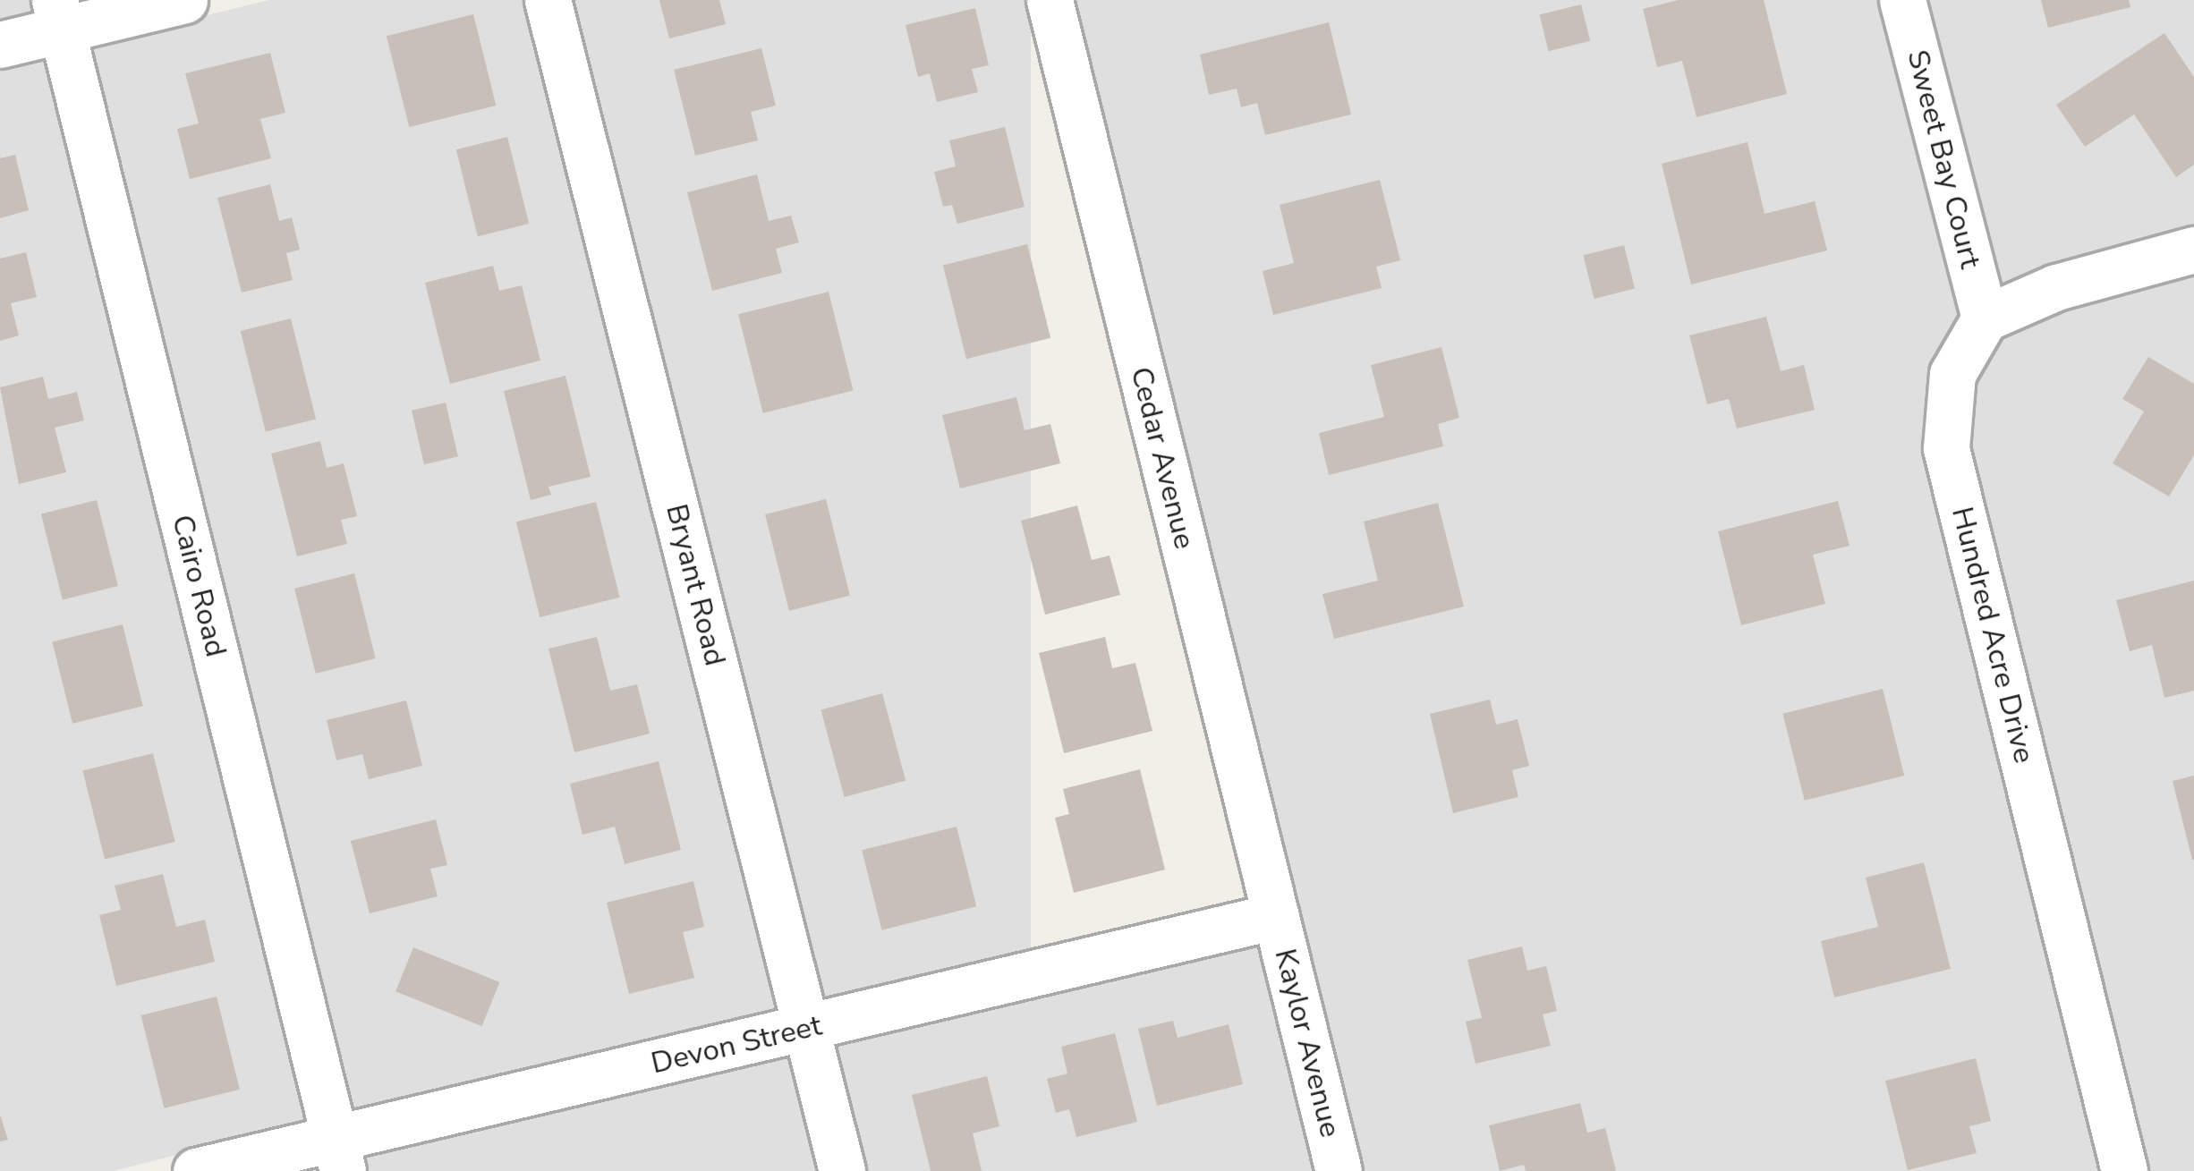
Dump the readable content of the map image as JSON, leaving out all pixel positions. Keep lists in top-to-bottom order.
{
  "streets": {
    "street": [
      "Sweet Bay Court",
      "Cedar Avenue",
      "Bryant Road",
      "Cairo Road",
      "Hundred Acre Drive",
      "Kaylor Avenue",
      "Devon Street"
    ]
  },
  "crossings": [
    ["Sweet Bay Court", "Hundred Acre Drive"],
    ["Cedar Avenue", "Kaylor Avenue"],
    ["Cedar Avenue", "Devon Street"],
    ["Bryant Road", "Devon Street"],
    ["Cairo Road", "Devon Street"],
    ["Kaylor Avenue", "Devon Street"]
  ]
}
